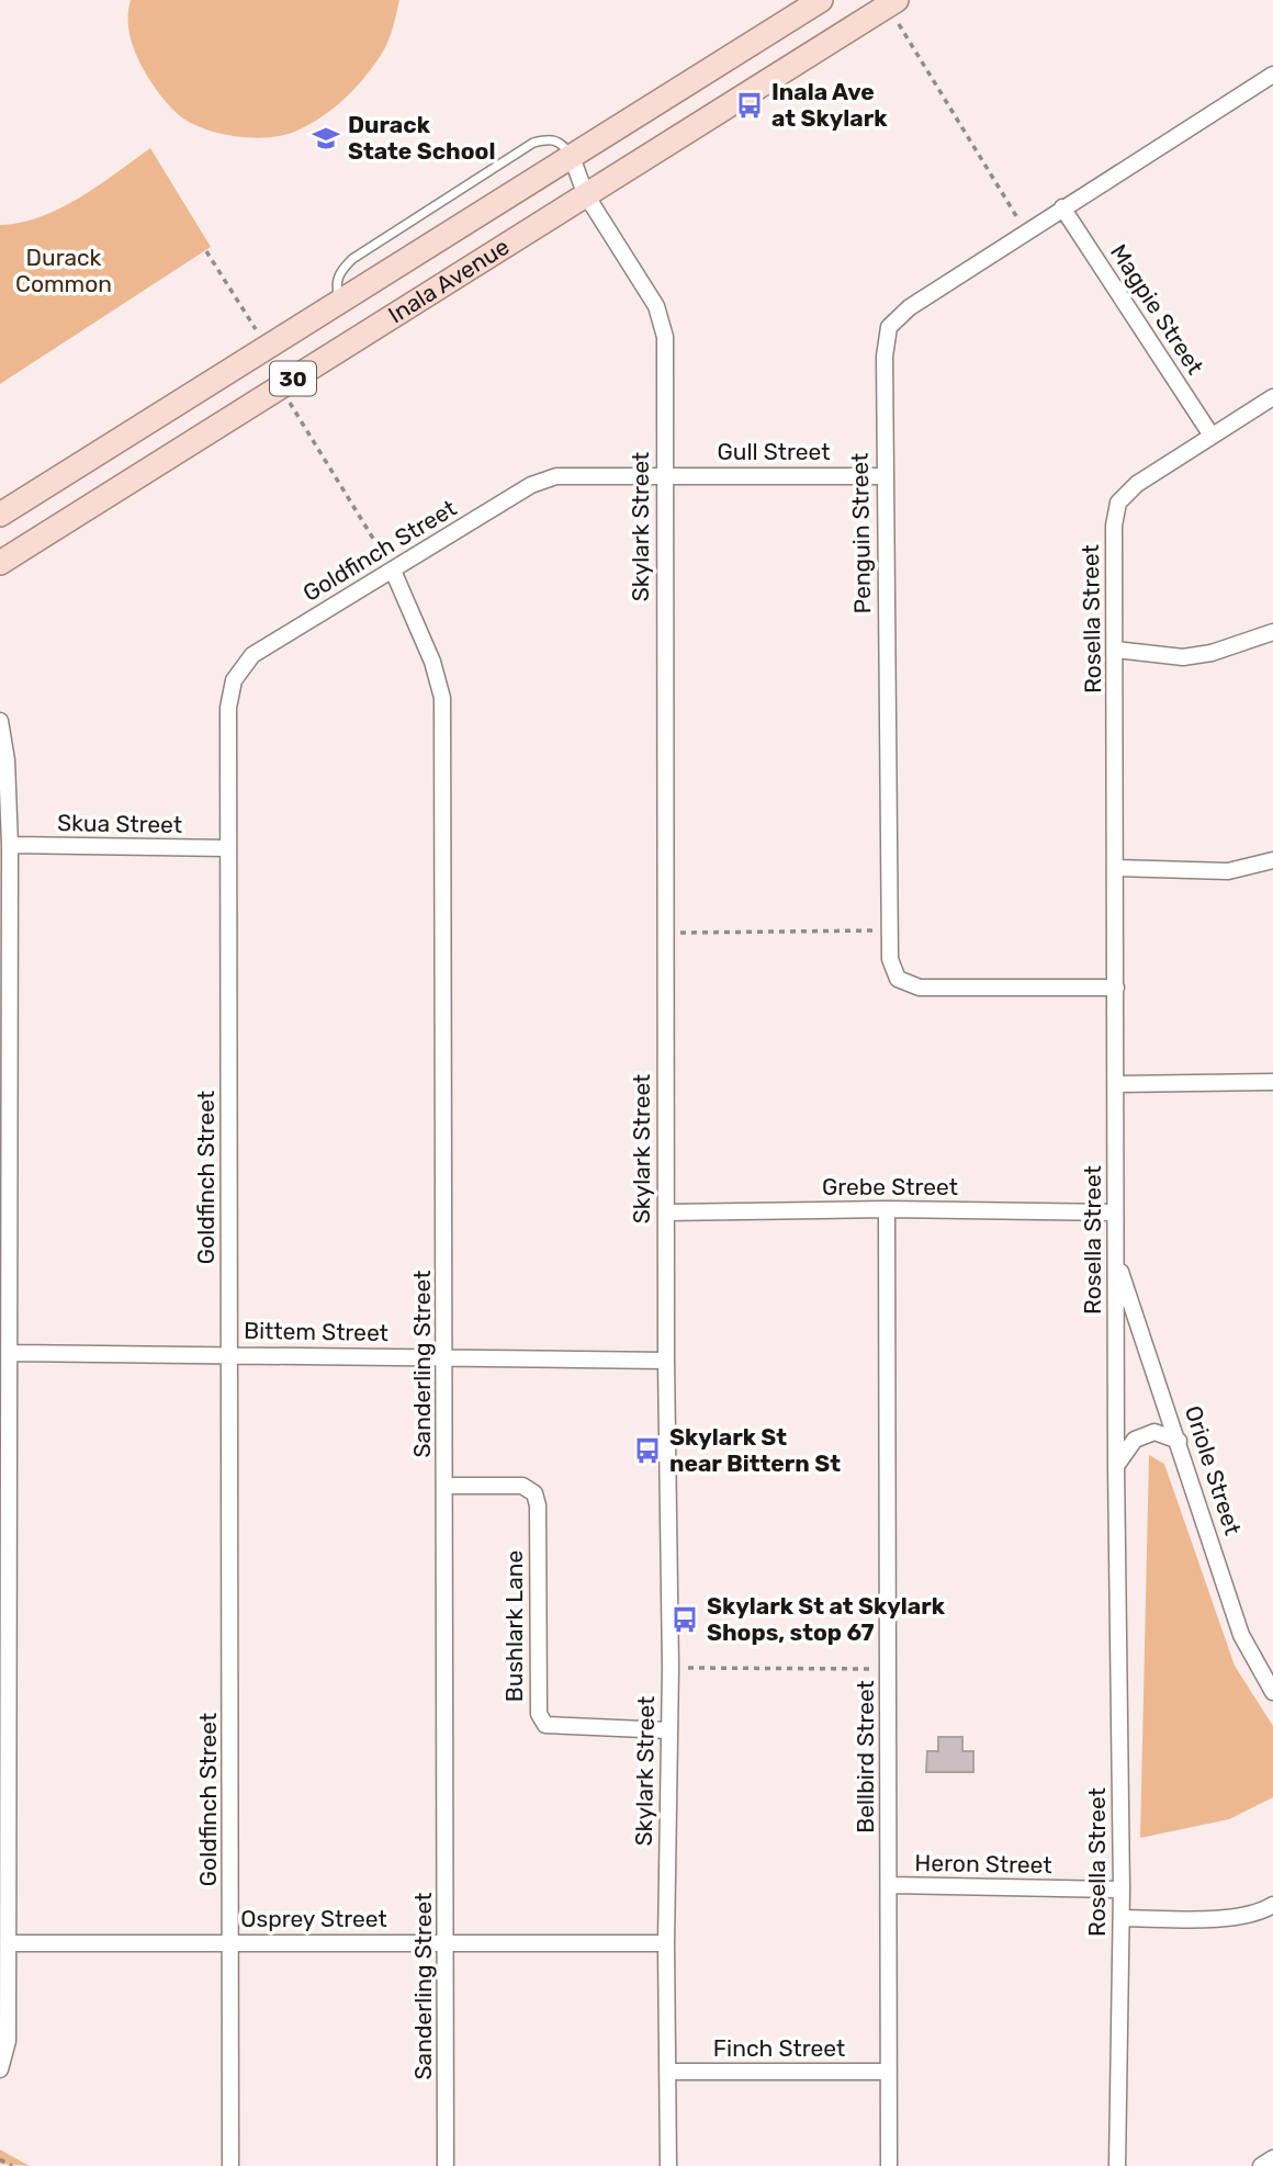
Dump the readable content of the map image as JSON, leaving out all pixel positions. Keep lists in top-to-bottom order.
{
  "streets": {
    "main road": ["Inala Avenue", "30"],
    "street": [
      "Magpie Street",
      "Gull Street",
      "Skylark Street",
      "Penguin Street",
      "Goldfinch Street",
      "Rosella Street",
      "Skua Street",
      "Grebe Street",
      "Bittem Street",
      "Sanderling Street",
      "Oriole Street",
      "Bushlark Lane",
      "Bellbird Street",
      "Heron Street",
      "Osprey Street",
      "Finch Street"
    ]
  },
  "crossings": [
    ["Inala Avenue", "Skylark Street"],
    ["Magpie Street", "Penguin Street"],
    ["Magpie Street", "Rosella Street"],
    ["Gull Street", "Skylark Street"],
    ["Gull Street", "Penguin Street"],
    ["Gull Street", "Goldfinch Street"],
    ["Skylark Street", "Goldfinch Street"],
    ["Skylark Street", "Grebe Street"],
    ["Skylark Street", "Bittem Street"],
    ["Skylark Street", "Bushlark Lane"],
    ["Skylark Street", "Osprey Street"],
    ["Skylark Street", "Finch Street"],
    ["Penguin Street", "Rosella Street"],
    ["Goldfinch Street", "Skua Street"],
    ["Goldfinch Street", "Bittem Street"],
    ["Goldfinch Street", "Sanderling Street"],
    ["Goldfinch Street", "Osprey Street"],
    ["Rosella Street", "Grebe Street"],
    ["Rosella Street", "Oriole Street"],
    ["Rosella Street", "Heron Street"],
    ["Grebe Street", "Bellbird Street"],
    ["Bittem Street", "Sanderling Street"],
    ["Sanderling Street", "Bushlark Lane"],
    ["Sanderling Street", "Osprey Street"],
    ["Bellbird Street", "Heron Street"],
    ["Bellbird Street", "Finch Street"]
  ],
  "parks": ["Durack Common"],
  "places": {
    "bus stop": ["Inala Ave at Skylark", "Skylark St near Bittern St", "Skylark St at Skylark Shops, stop 67"],
    "school or university": ["Durack State School"]
  }
}
